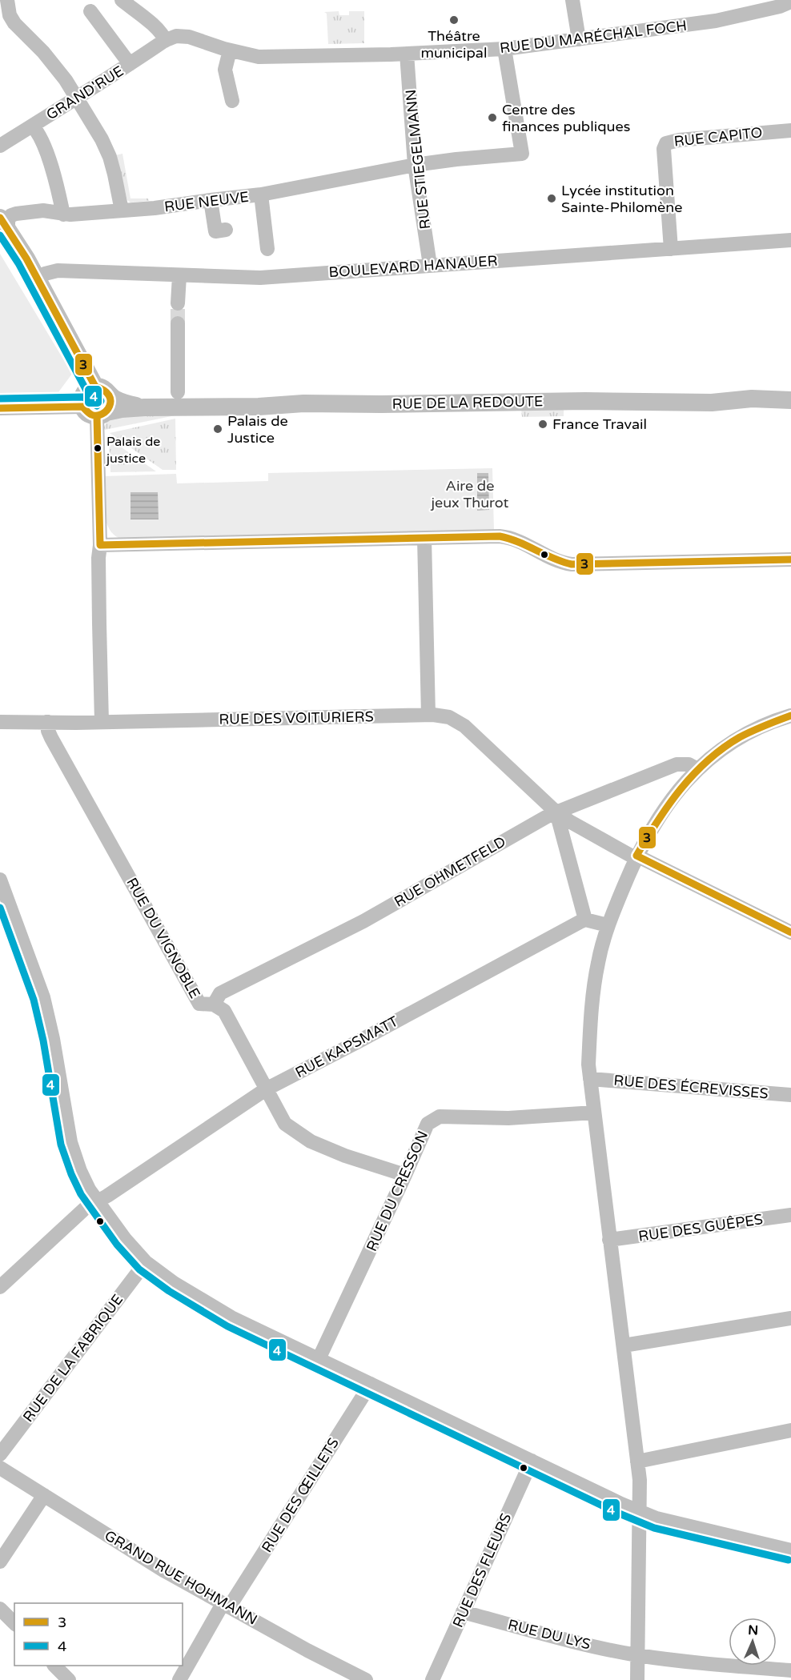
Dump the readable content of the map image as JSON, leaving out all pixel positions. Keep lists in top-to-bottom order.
{
  "streets": {
    "main road": ["RUE DE LA REDOUTE"],
    "street": [
      "RUE DU MARÉCHAL FOCH",
      "GRAND'RUE",
      "RUE CAPITO",
      "RUE STIEGELMANN",
      "RUE NEUVE",
      "BOULEVARD HANAUER",
      "RUE DES VOITURIERS",
      "RUE OHMETFELD",
      "RUE DU VIGNOBLE",
      "RUE KAPSMATT",
      "RUE DES ÉCREVISSES",
      "RUE DU CRESSON",
      "RUE DES GUÊPES",
      "RUE DE LA FABRIQUE",
      "RUE DES ŒILLETS",
      "RUE DES FLEURS",
      "GRAND RUE HOHMANN",
      "RUE DU LYS"
    ]
  },
  "crossings": [
    ["RUE DU MARÉCHAL FOCH", "GRAND'RUE"],
    ["RUE DU MARÉCHAL FOCH", "RUE STIEGELMANN"],
    ["RUE DU MARÉCHAL FOCH", "RUE NEUVE"],
    ["RUE CAPITO", "BOULEVARD HANAUER"],
    ["RUE STIEGELMANN", "RUE NEUVE"],
    ["RUE STIEGELMANN", "BOULEVARD HANAUER"],
    ["RUE DES VOITURIERS", "RUE OHMETFELD"],
    ["RUE DES VOITURIERS", "RUE DU VIGNOBLE"],
    ["RUE OHMETFELD", "RUE DU VIGNOBLE"],
    ["RUE DU VIGNOBLE", "RUE KAPSMATT"],
    ["RUE DU VIGNOBLE", "RUE DU CRESSON"],
    ["RUE DES ŒILLETS", "GRAND RUE HOHMANN"],
    ["RUE DES FLEURS", "RUE DU LYS"]
  ],
  "parks": ["Aire de jeux Thurot"],
  "places": [
    "Théâtre municipal",
    "Centre des finances publiques",
    "Lycée institution Sainte-Philomène",
    "France Travail",
    "Palais de Justice",
    "Palais de justice"
  ],
  "lines": ["transit line 3", "transit line 4"],
  "legend": ["3", "4"],
  "north": "top"
}
